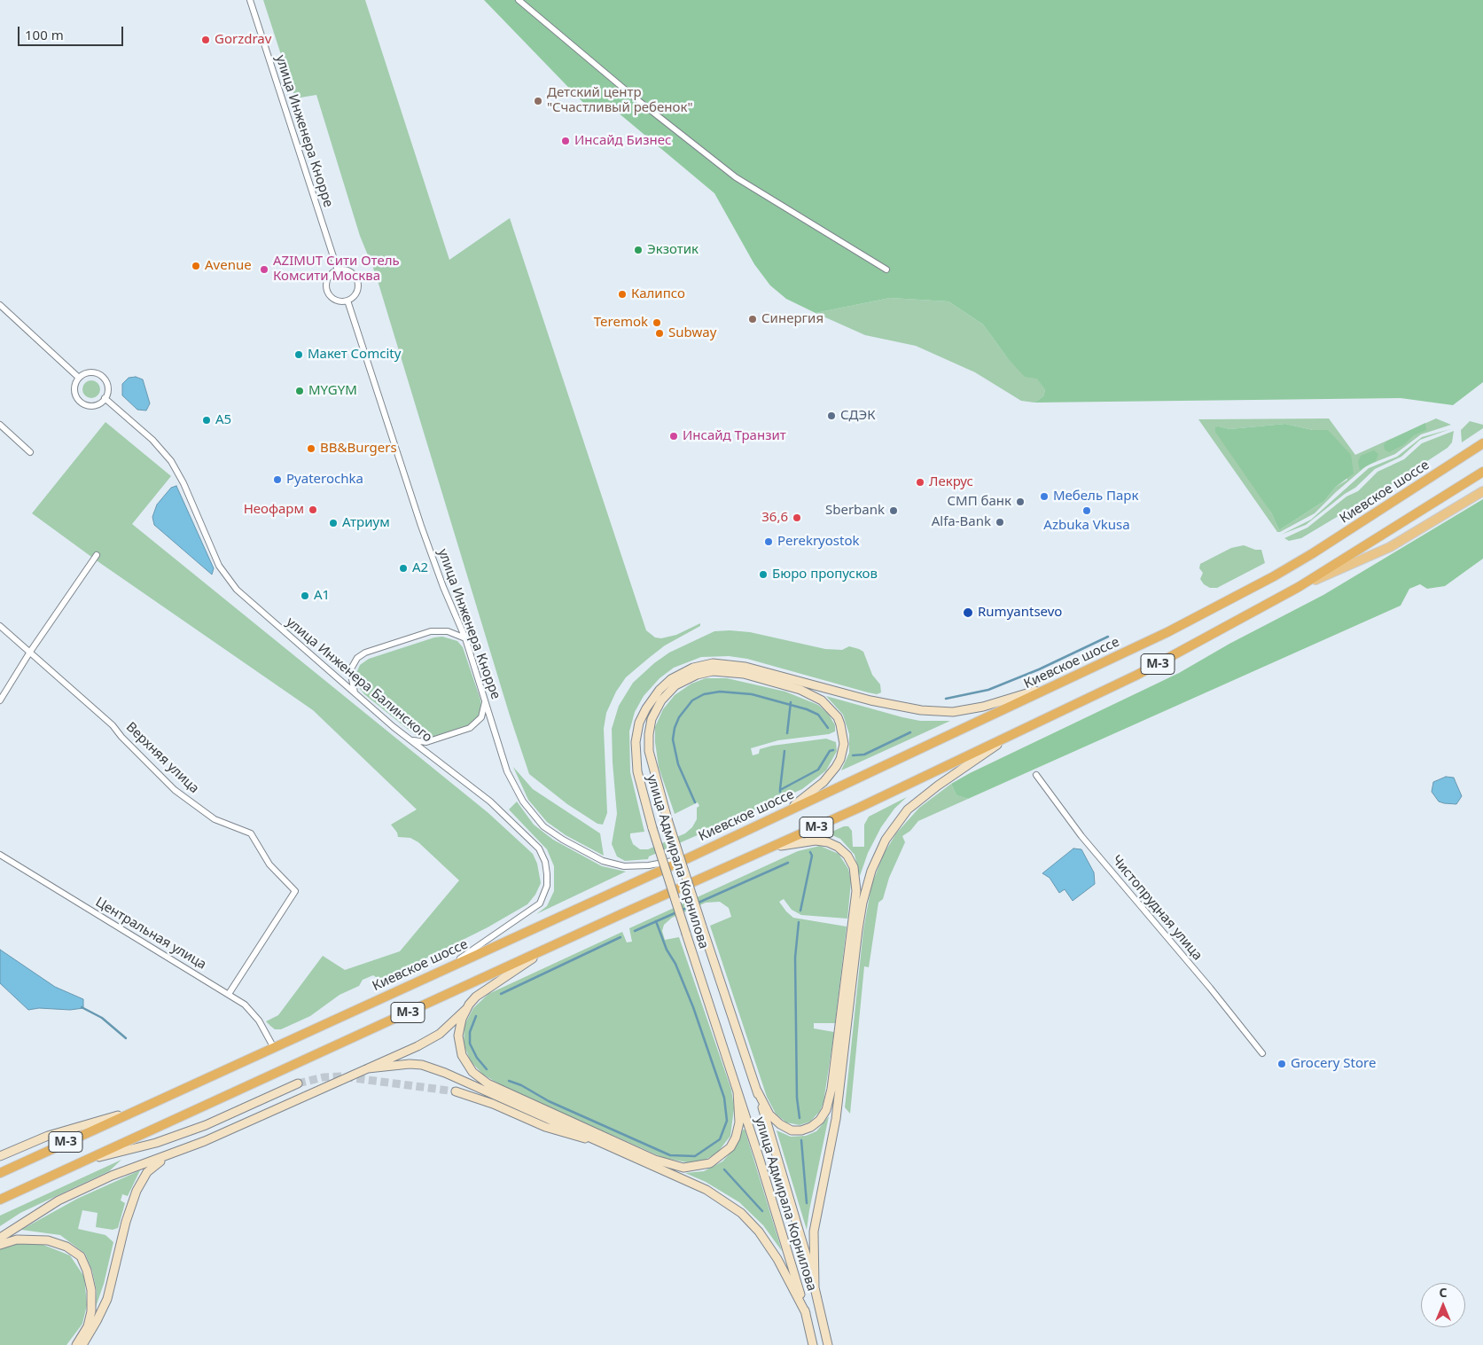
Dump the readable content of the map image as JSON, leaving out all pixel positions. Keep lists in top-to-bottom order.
{
  "streets": {
    "highway": ["Киевское шоссе", "М-3"],
    "main road": ["улица Адмирала Корнилова"],
    "street": [
      "улица Инженера Кнорре",
      "улица Инженера Балинского",
      "Верхняя улица",
      "Чистопрудная улица",
      "Центральная улица"
    ]
  },
  "crossings": [
    ["улица Инженера Кнорре", "Киевское шоссе"],
    ["улица Инженера Кнорре", "улица Инженера Балинского"],
    ["Киевское шоссе", "улица Инженера Балинского"],
    ["Киевское шоссе", "улица Адмирала Корнилова"],
    ["Киевское шоссе", "Центральная улица"],
    ["Верхняя улица", "Центральная улица"]
  ],
  "places": [
    "Gorzdrav",
    "Детский центр \"Счастливый ребенок\"",
    "Инсайд Бизнес",
    "Экзотик",
    "Avenue",
    "AZIMUT Сити Отель Комсити Москва",
    "Калипсо",
    "Синергия",
    "Teremok",
    "Subway",
    "Макет Comcity",
    "MYGYM",
    "СДЭК",
    "А5",
    "Инсайд Транзит",
    "BB&Burgers",
    "Pyaterochka",
    "Лекрус",
    "Мебель Парк",
    "СМП банк",
    "Неофарм",
    "Sberbank",
    "Azbuka Vkusa",
    "36,6",
    "Alfa-Bank",
    "Атриум",
    "Perekryostok",
    "А2",
    "Бюро пропусков",
    "А1",
    "Rumyantsevo",
    "Grocery Store"
  ],
  "scale_bar": "100 m",
  "north": "top"
}
